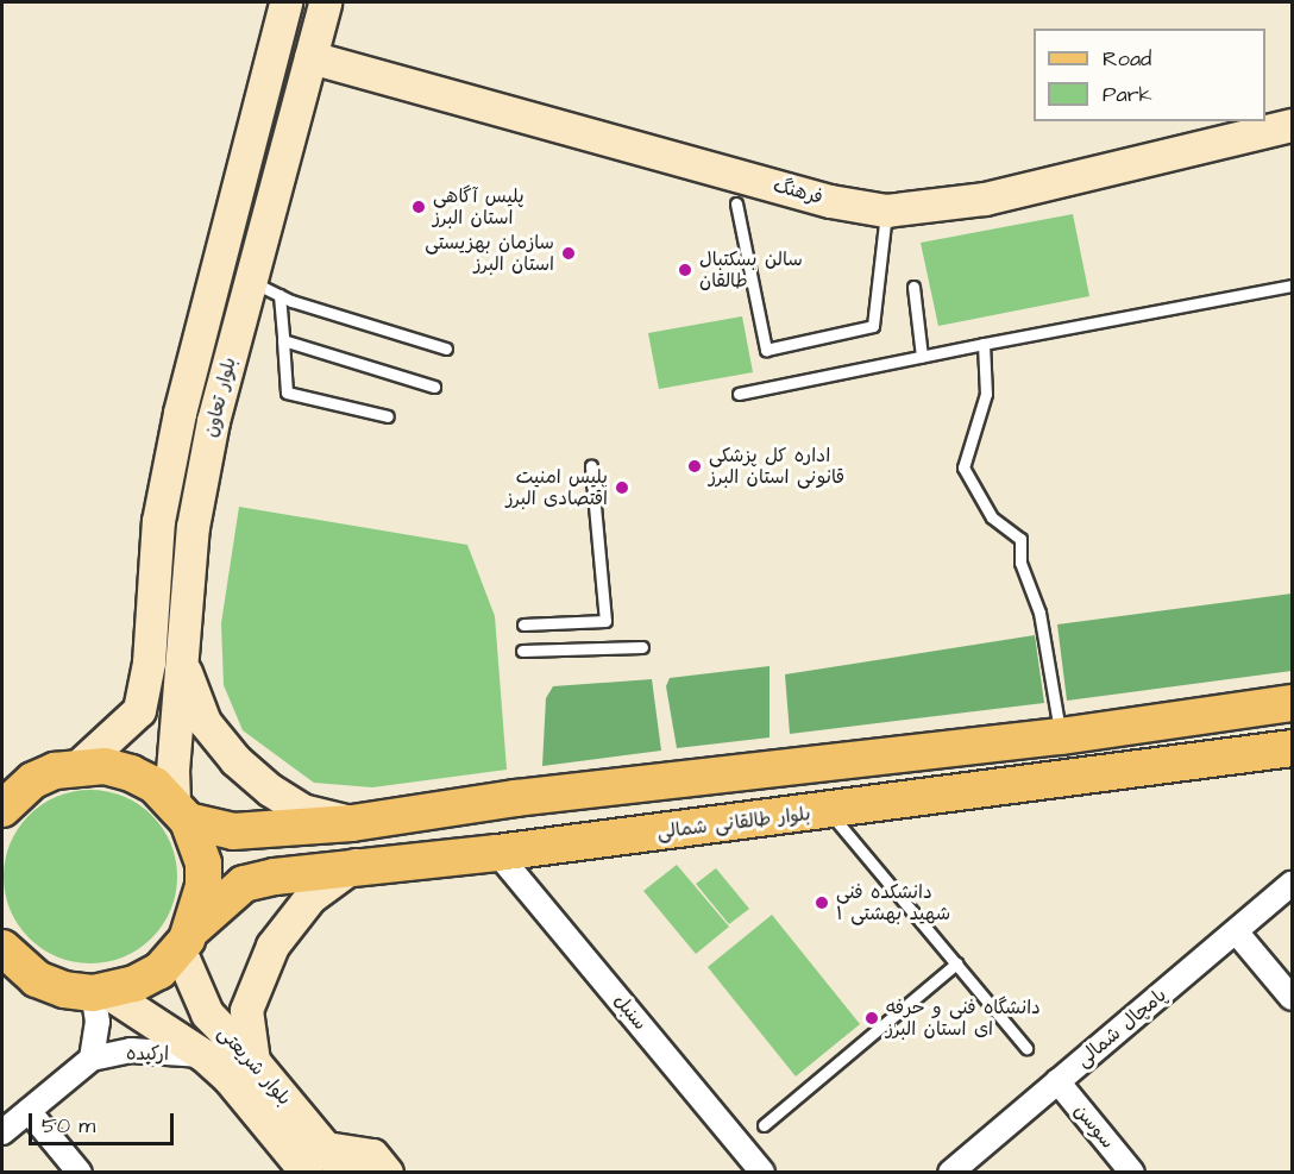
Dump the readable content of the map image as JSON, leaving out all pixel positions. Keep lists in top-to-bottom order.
{
  "streets": {
    "main road": [
      "فرهنگ",
      "بلوار تعاون",
      "بلوار طالقانی شمالی",
      "بلوار شریعتی"
    ],
    "street": [
      "سنبل",
      "پامچال شمالی",
      "ارکیده",
      "سوسن"
    ]
  },
  "crossings": [
    ["فرهنگ", "بلوار تعاون"],
    ["بلوار طالقانی شمالی", "سنبل"],
    ["بلوار طالقانی شمالی", "بلوار شریعتی"],
    ["پامچال شمالی", "سوسن"],
    ["ارکیده", "بلوار شریعتی"]
  ],
  "places": [
    "پلیس آگاهی استان البرز",
    "سازمان بهزیستی استان البرز",
    "سالن بسکتبال طالقان",
    "اداره کل پزشکی قانونی استان البرز",
    "پلیس امنیت اقتصادی البرز",
    "دانشکده فنی شهید بهشتی ۱",
    "دانشگاه فنی و حرفه ای استان البرز"
  ],
  "legend": ["Road", "Park"],
  "scale_bar": "50 m"
}
